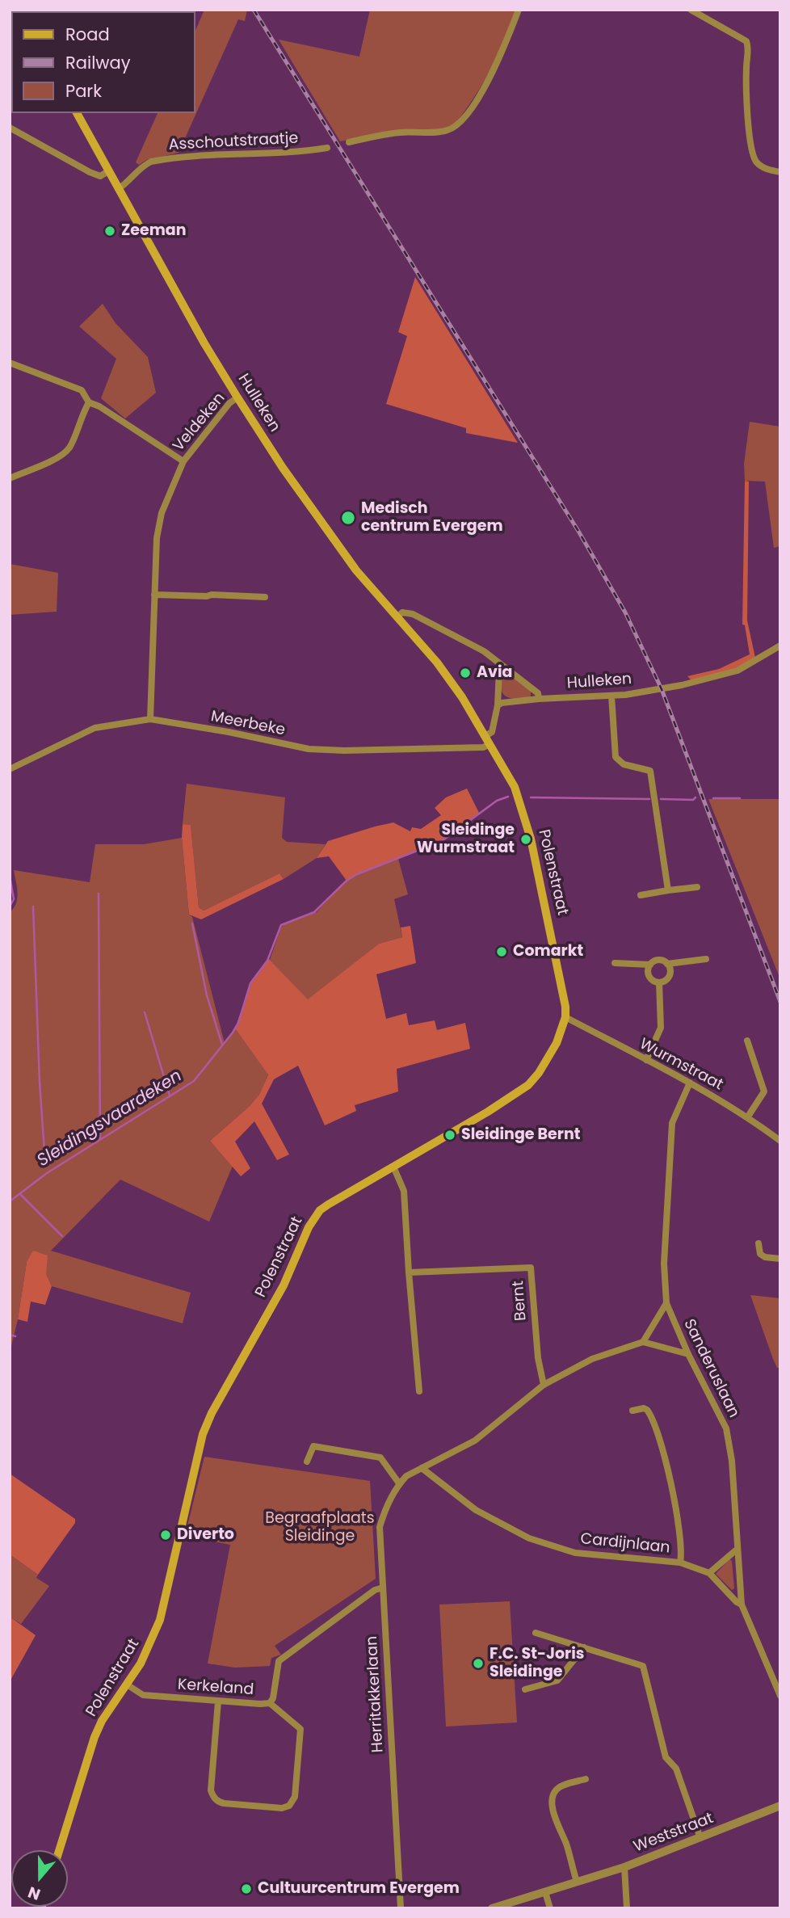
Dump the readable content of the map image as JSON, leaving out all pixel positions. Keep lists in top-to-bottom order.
{
  "streets": {
    "main road": ["Hulleken", "Polenstraat"],
    "street": [
      "Asschoutstraatje",
      "Veldeken",
      "Meerbeke",
      "Wurmstraat",
      "Bernt",
      "Sanderuslaan",
      "Cardijnlaan",
      "Kerkeland",
      "Herritakkerlaan",
      "Weststraat"
    ]
  },
  "crossings": [
    ["Asschoutstraatje", "Hulleken"],
    ["Hulleken", "Veldeken"],
    ["Hulleken", "Meerbeke"],
    ["Hulleken", "Polenstraat"],
    ["Veldeken", "Meerbeke"],
    ["Polenstraat", "Wurmstraat"],
    ["Polenstraat", "Kerkeland"],
    ["Wurmstraat", "Sanderuslaan"],
    ["Bernt", "Herritakkerlaan"],
    ["Sanderuslaan", "Cardijnlaan"],
    ["Cardijnlaan", "Herritakkerlaan"],
    ["Kerkeland", "Herritakkerlaan"]
  ],
  "water": ["Sleidingsvaardeken"],
  "parks": ["Begraafplaats Sleidinge"],
  "places": [
    "Zeeman",
    "Medisch centrum Evergem",
    "Avia",
    "Sleidinge Wurmstraat",
    "Comarkt",
    "Sleidinge Bernt",
    "Diverto",
    "F.C. St-Joris Sleidinge",
    "Cultuurcentrum Evergem"
  ],
  "legend": ["Road", "Railway", "Park"],
  "north": "bottom"
}
